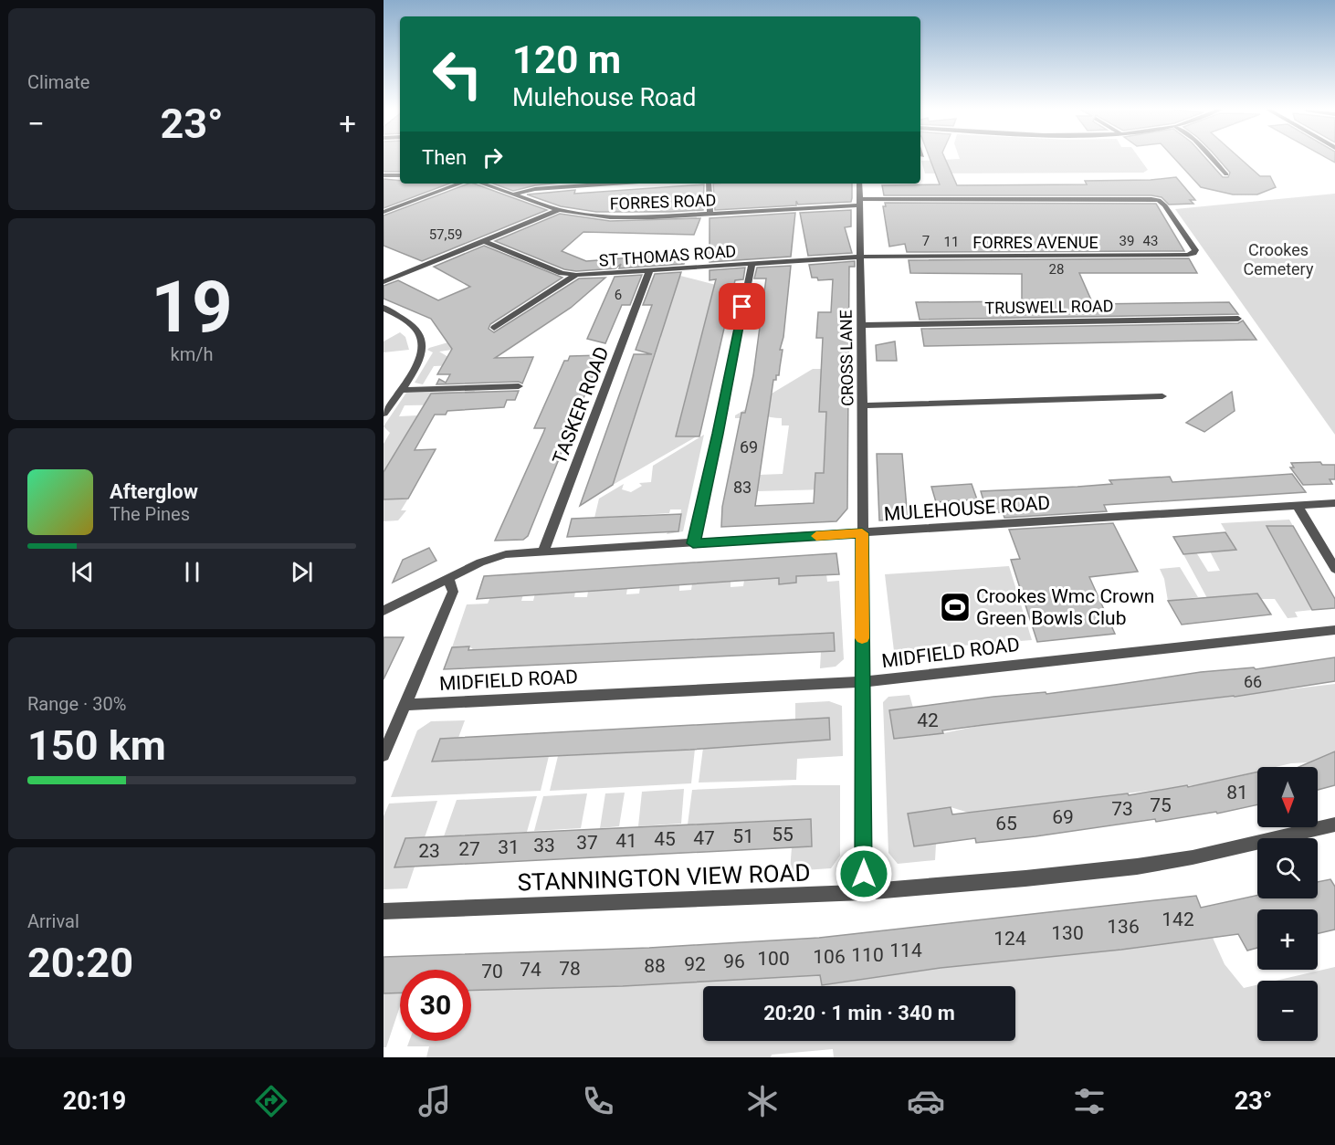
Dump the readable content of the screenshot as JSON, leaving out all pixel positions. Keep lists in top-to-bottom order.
{
  "streets": {
    "street": [
      "FORRES ROAD",
      "FORRES AVENUE",
      "ST THOMAS ROAD",
      "TRUSWELL ROAD",
      "CROSS LANE",
      "TASKER ROAD",
      "MULEHOUSE ROAD",
      "MIDFIELD ROAD",
      "STANNINGTON VIEW ROAD"
    ]
  },
  "crossings": [
    ["FORRES ROAD", "FORRES AVENUE"],
    ["FORRES ROAD", "CROSS LANE"],
    ["FORRES AVENUE", "ST THOMAS ROAD"],
    ["FORRES AVENUE", "CROSS LANE"],
    ["ST THOMAS ROAD", "CROSS LANE"],
    ["ST THOMAS ROAD", "TASKER ROAD"],
    ["TRUSWELL ROAD", "CROSS LANE"],
    ["CROSS LANE", "MULEHOUSE ROAD"],
    ["CROSS LANE", "MIDFIELD ROAD"],
    ["CROSS LANE", "STANNINGTON VIEW ROAD"],
    ["TASKER ROAD", "MULEHOUSE ROAD"]
  ],
  "parks": ["Crookes Cemetery"],
  "places": {
    "sports": ["Crookes Wmc Crown Green Bowls Club"]
  },
  "house_numbers": [
    "57,59",
    "7",
    "39",
    "43",
    "11",
    "28",
    "6",
    "69",
    "83",
    "66",
    "42",
    "81",
    "75",
    "73",
    "69",
    "65",
    "55",
    "51",
    "47",
    "45",
    "41",
    "37",
    "33",
    "31",
    "27",
    "23",
    "142",
    "136",
    "130",
    "124",
    "114",
    "110",
    "106",
    "100",
    "96",
    "92",
    "88",
    "78",
    "74",
    "70"
  ],
  "north": "bottom",
  "page": {
    "tile": [
      "Climate",
      ["19", "km/h"],
      ["Range · 30%", "150 km"],
      ["Arrival", "20:20"]
    ],
    "turn": ["120 m", "Mulehouse Road"],
    "heat": ["−", "23°", "+"],
    "then": "Then",
    "song": ["Afterglow", "The Pines"],
    "map_buttons": ["+", "−"],
    "limit": "30",
    "trip": "20:20 · 1 min · 340 m",
    "tabs": ["20:19", "23°"]
  }
}
